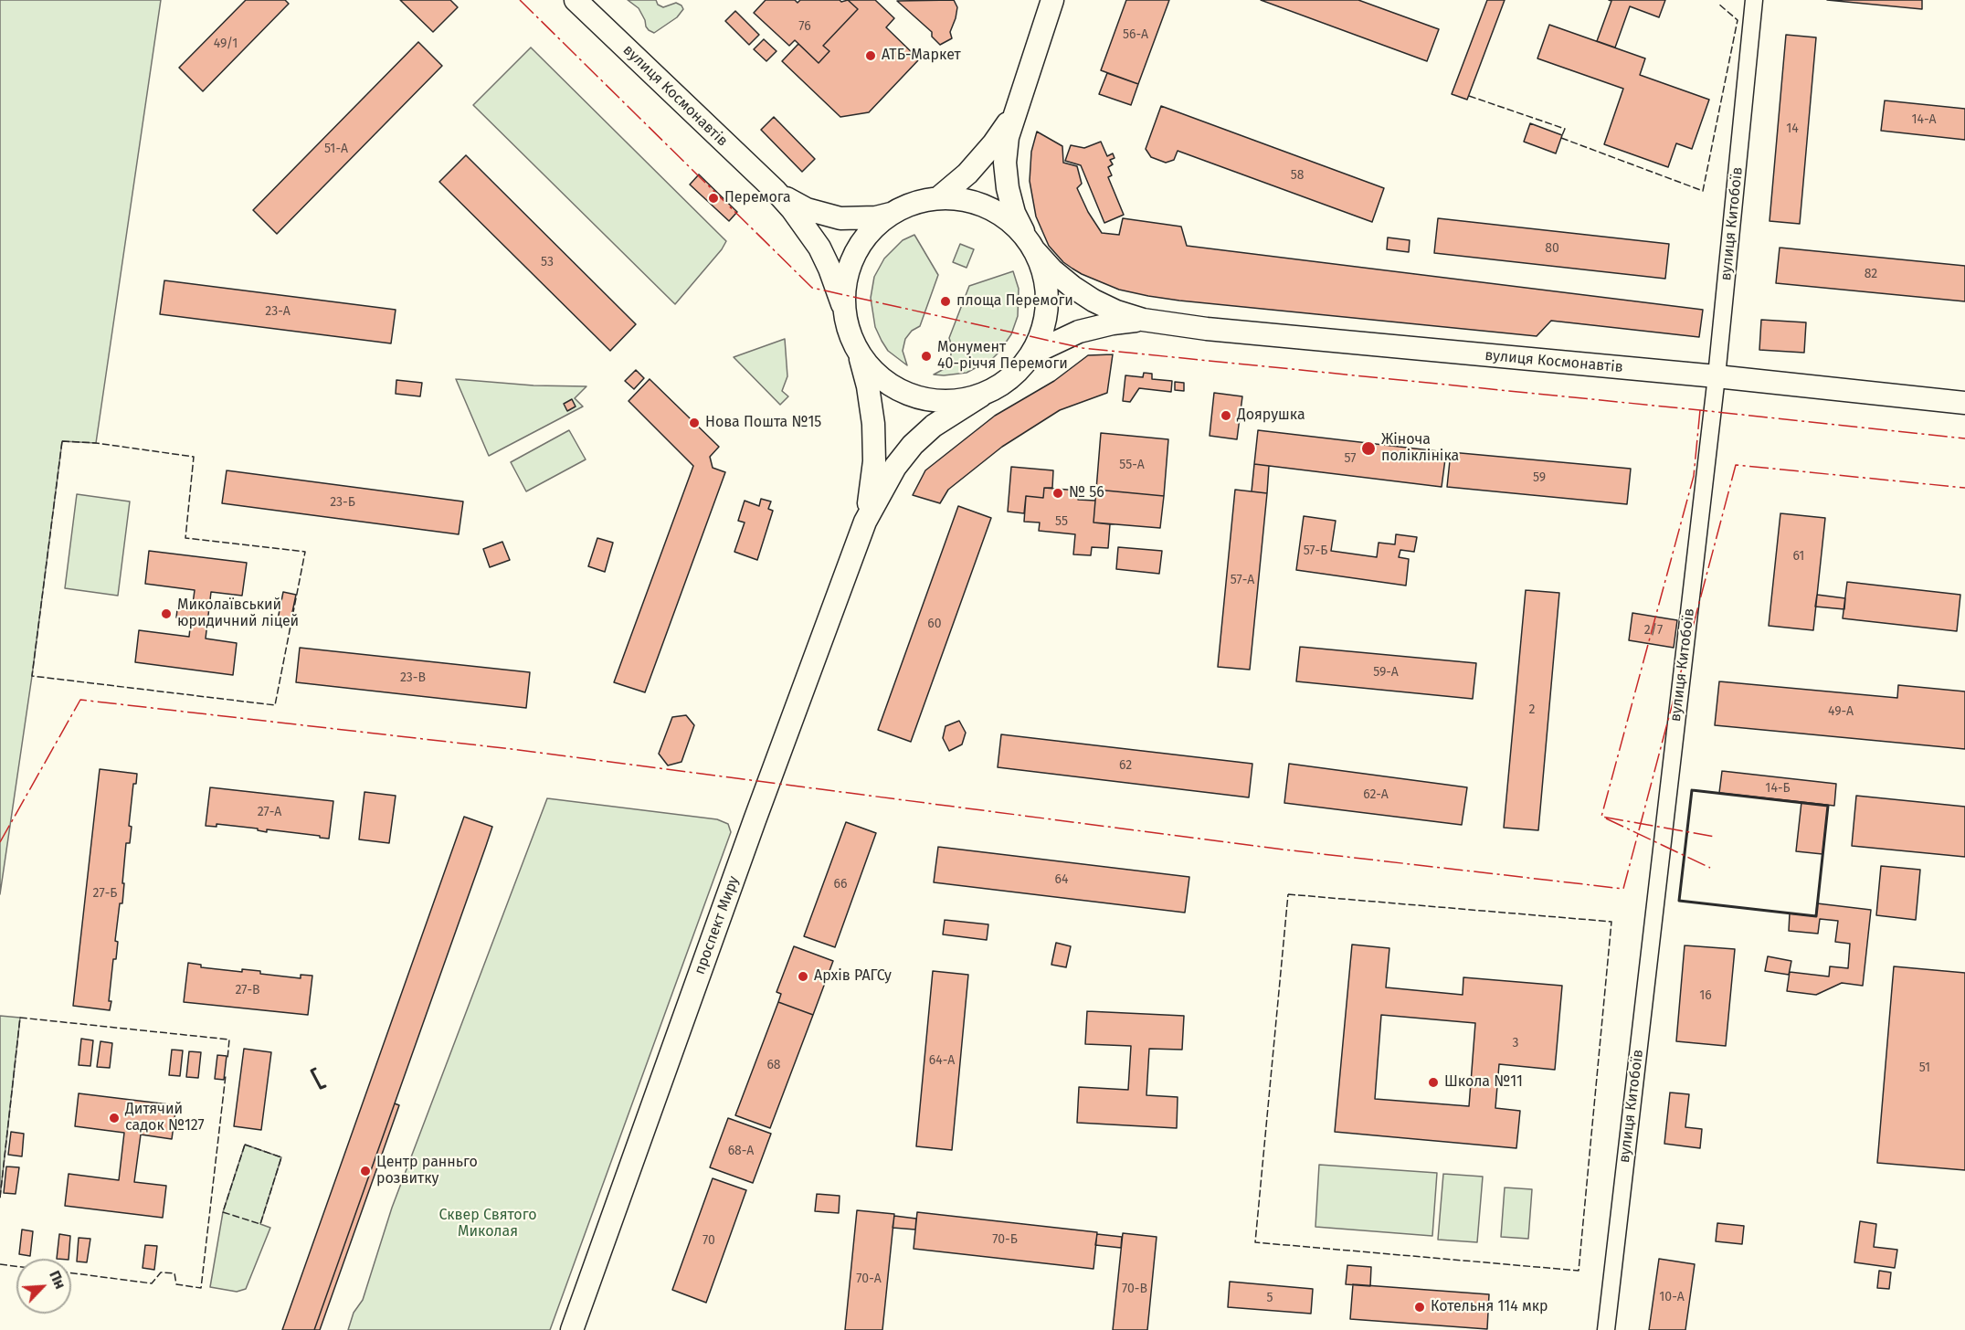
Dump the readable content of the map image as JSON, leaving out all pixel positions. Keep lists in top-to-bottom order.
{
  "streets": {
    "main road": ["вулиця Космонавтів", "проспект Миру"],
    "street": ["вулиця Китобоїв"]
  },
  "crossings": [
    ["вулиця Космонавтів", "вулиця Китобоїв"],
    ["вулиця Космонавтів", "проспект Миру"]
  ],
  "parks": ["Сквер Святого Миколая"],
  "places": [
    "АТБ-Маркет",
    "Перемога",
    "площа Перемоги",
    "Монумент 40-річчя Перемоги",
    "Доярушка",
    "Нова Пошта №15",
    "Жіноча поліклініка",
    "№ 56",
    "Миколаївський юридичний ліцей",
    "Архів РАГСу",
    "Школа №11",
    "Дитячий садок №127",
    "Центр ранньго розвитку",
    "Котельня 114 мкр"
  ],
  "house_numbers": [
    "76",
    "56-А",
    "49/1",
    "14-А",
    "14",
    "51-А",
    "58",
    "80",
    "53",
    "82",
    "23-А",
    "57",
    "55-А",
    "59",
    "23-Б",
    "55",
    "57-Б",
    "61",
    "57-А",
    "60",
    "2/7",
    "59-А",
    "23-В",
    "2",
    "49-А",
    "62",
    "14-Б",
    "62-А",
    "27-А",
    "64",
    "66",
    "27-Б",
    "27-В",
    "16",
    "3",
    "64-А",
    "68",
    "51",
    "68-А",
    "70-Б",
    "70",
    "70-А",
    "70-В",
    "10-А",
    "5"
  ],
  "north": "top right"
}
